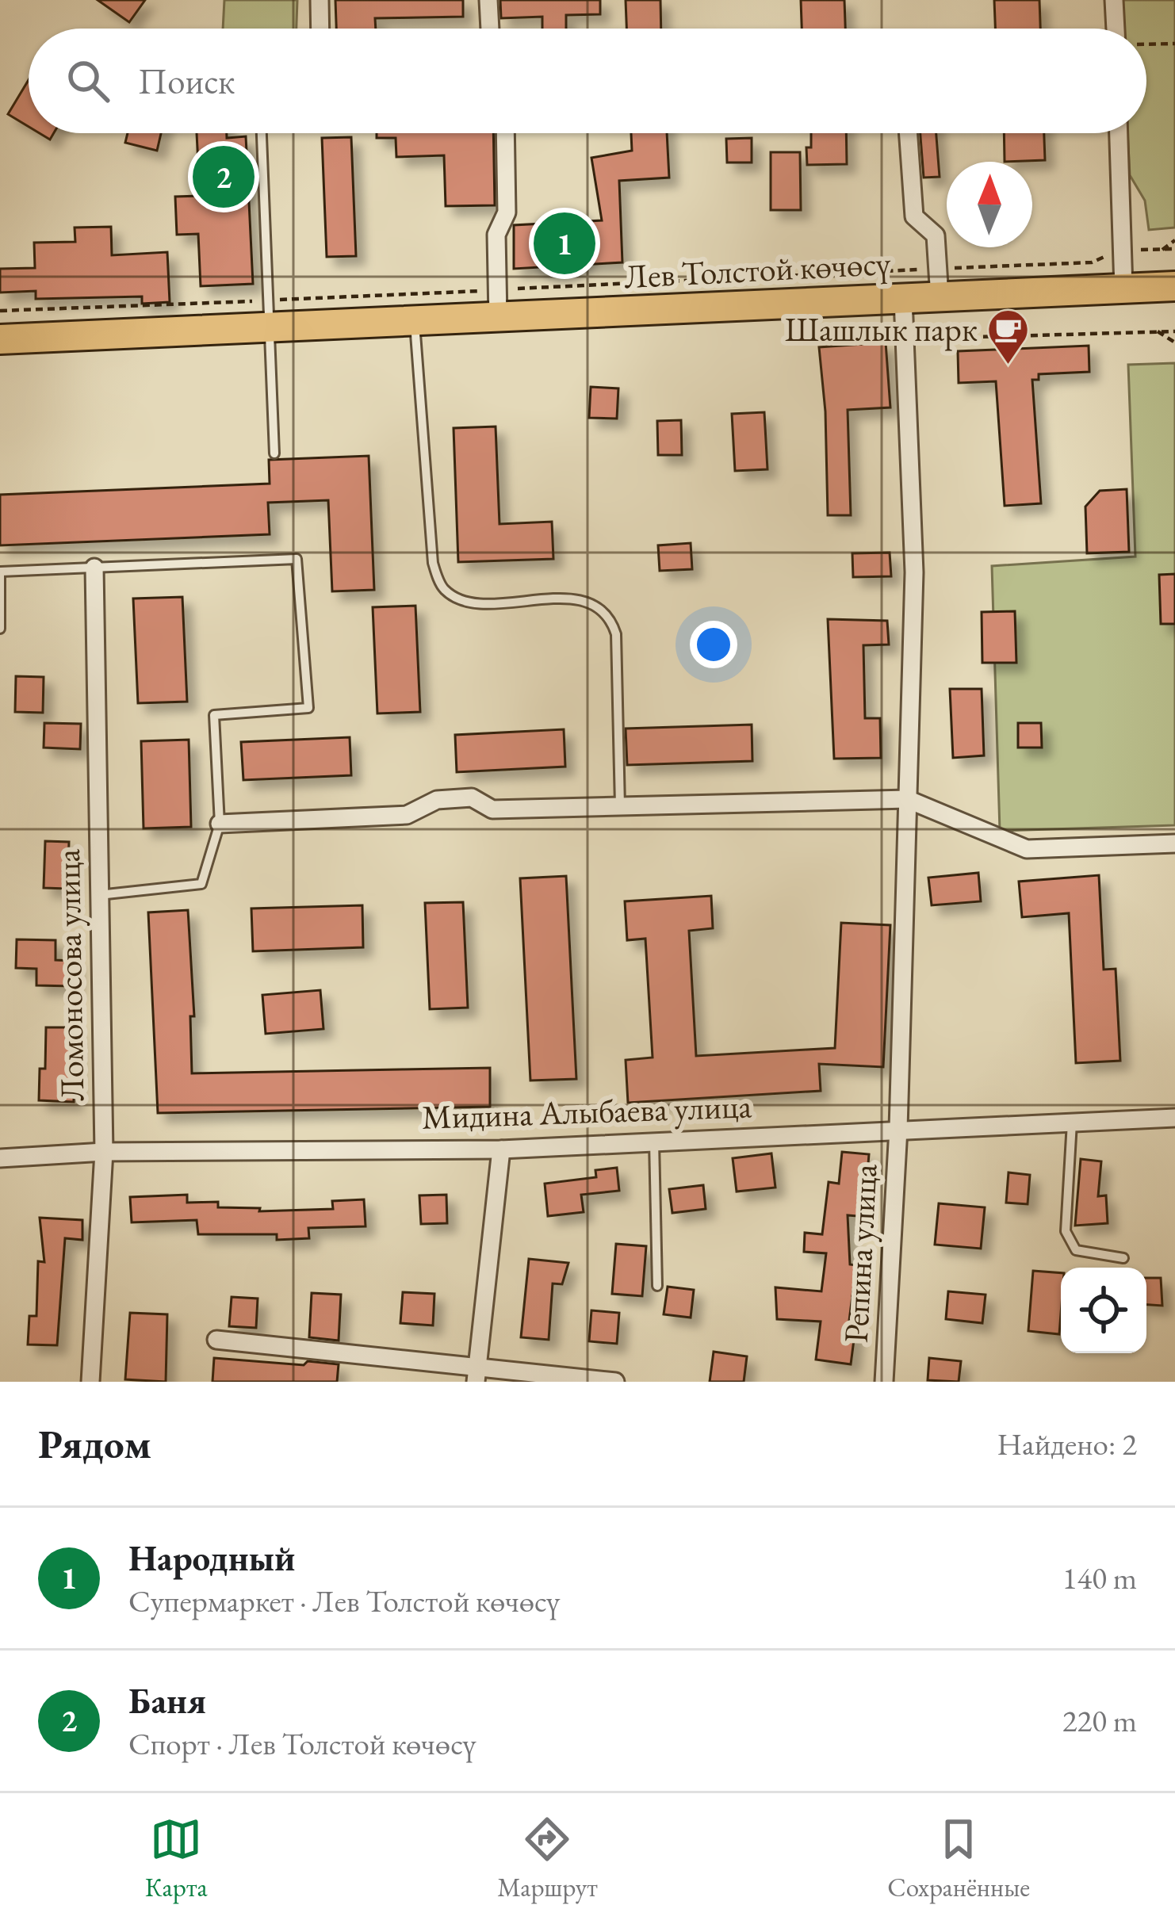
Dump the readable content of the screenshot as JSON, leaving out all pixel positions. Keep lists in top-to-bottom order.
{
  "streets": {
    "main road": ["Лев Толстой көчөсү"],
    "street": ["Ломоносова улица", "Мидина Алыбаева улица", "Репина улица"]
  },
  "crossings": [
    ["Лев Толстой көчөсү", "Репина улица"],
    ["Ломоносова улица", "Мидина Алыбаева улица"],
    ["Мидина Алыбаева улица", "Репина улица"]
  ],
  "places": {
    "cafe": ["Шашлык парк"]
  },
  "north": "top",
  "page": {
    "search": "Поиск",
    "pins": ["2", "1"],
    "heading": ["Рядом", "Найдено: 2"],
    "list": [
      {
        "mark": "1",
        "name": "Народный",
        "note": "Супермаркет · Лев Толстой көчөсү",
        "value": "140 m"
      },
      {
        "mark": "2",
        "name": "Баня",
        "note": "Спорт · Лев Толстой көчөсү",
        "value": "220 m"
      }
    ],
    "nav": ["Карта", "Маршрут", "Сохранённые"]
  }
}
